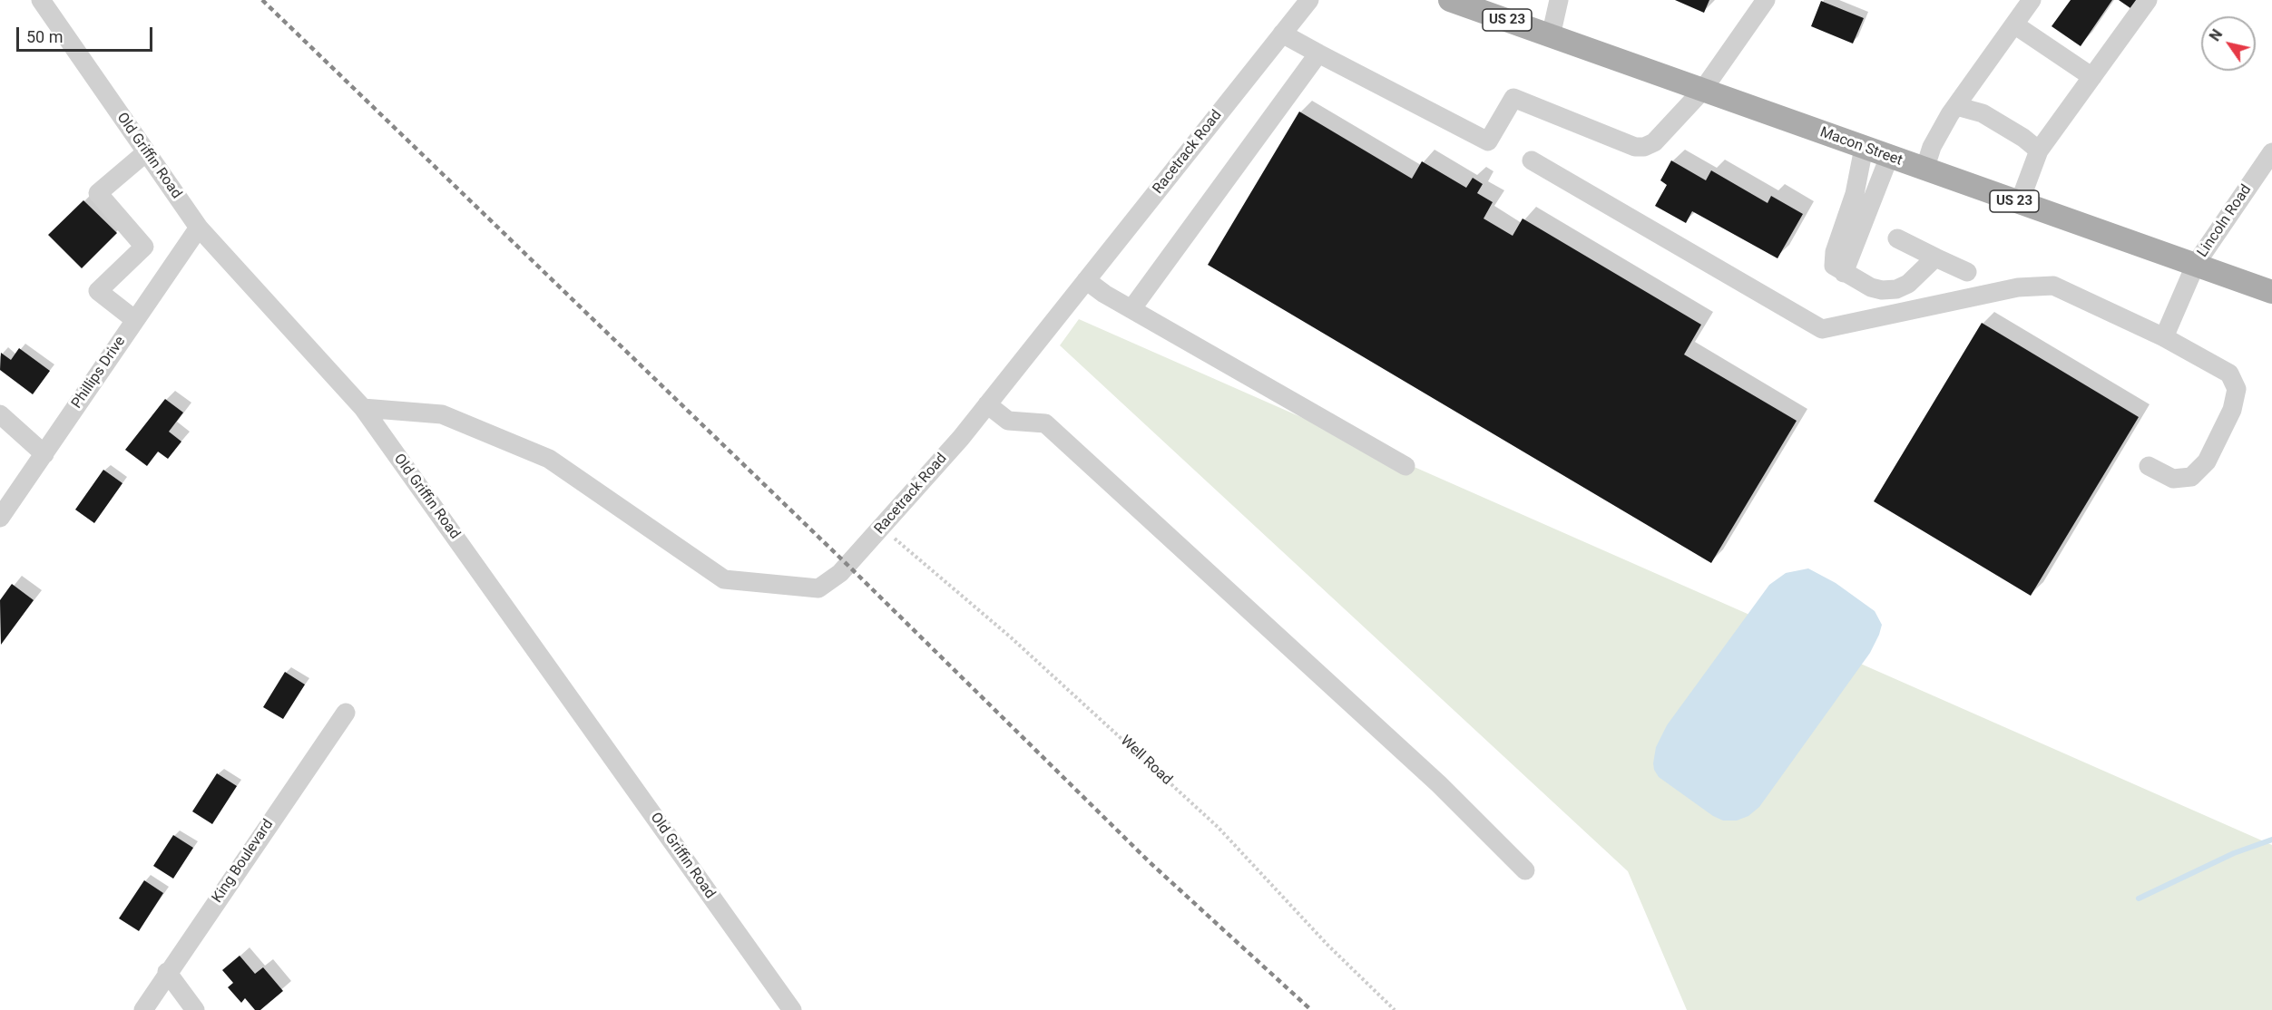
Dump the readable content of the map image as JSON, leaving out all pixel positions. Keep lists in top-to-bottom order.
{
  "streets": {
    "main road": ["US 23", "Macon Street"],
    "street": [
      "Racetrack Road",
      "Old Griffin Road",
      "Lincoln Road",
      "Phillips Drive",
      "King Boulevard"
    ],
    "path": ["Well Road"]
  },
  "crossings": [
    ["Macon Street", "Lincoln Road"],
    ["Racetrack Road", "Old Griffin Road"],
    ["Racetrack Road", "Well Road"],
    ["Old Griffin Road", "Phillips Drive"]
  ],
  "scale_bar": "50 m",
  "north": "top left"
}
